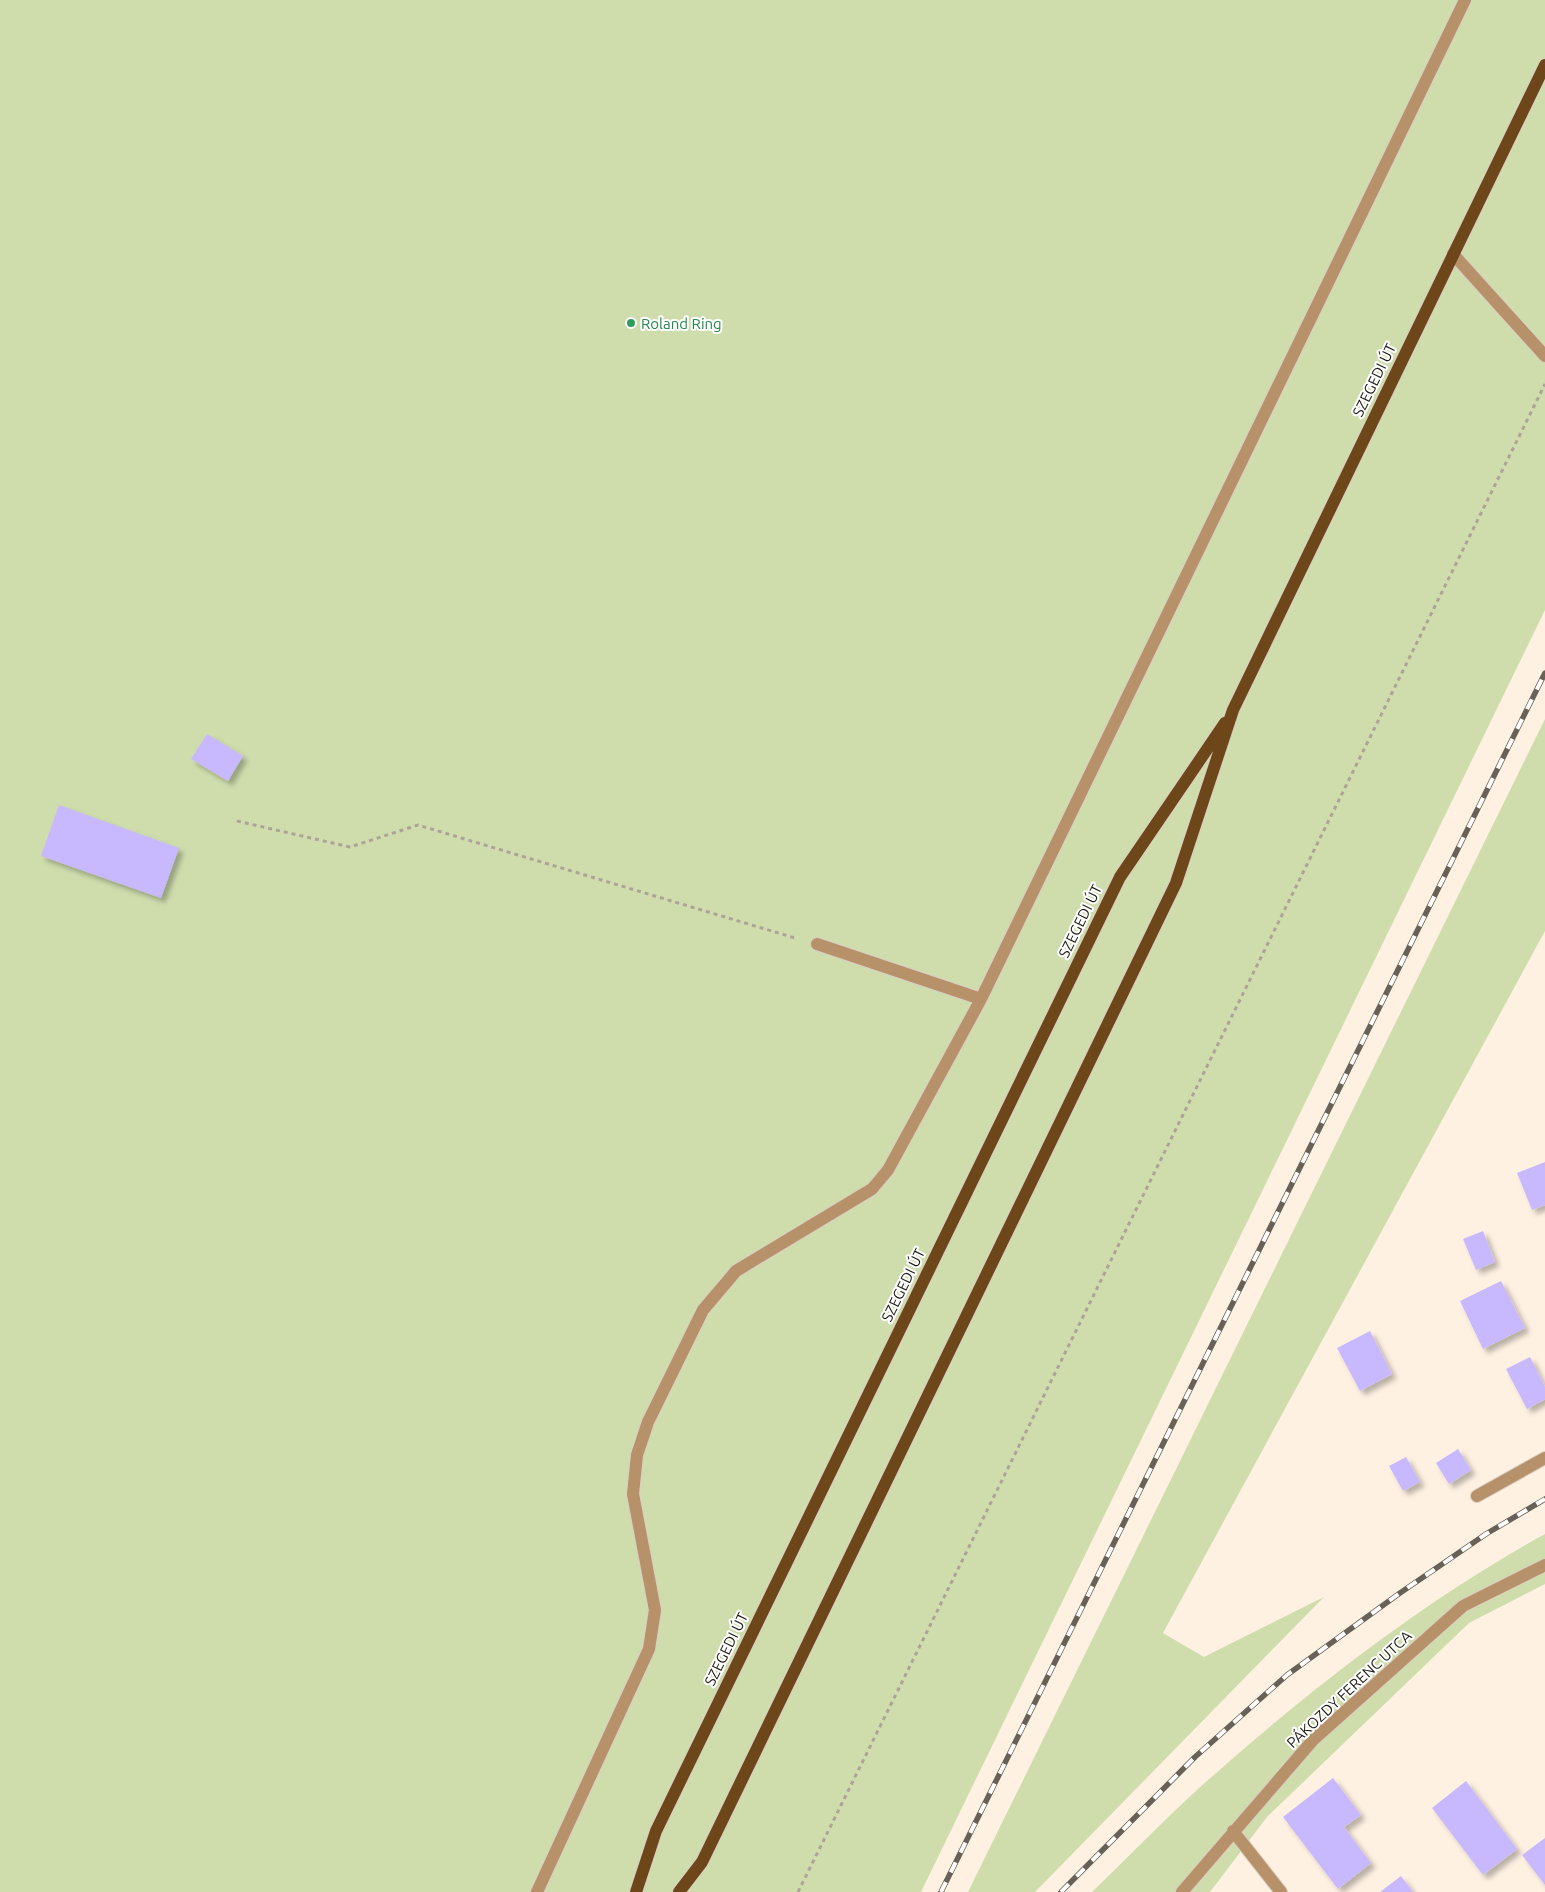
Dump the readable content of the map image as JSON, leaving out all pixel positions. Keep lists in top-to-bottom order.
{
  "streets": {
    "main road": ["SZEGEDI ÚT"],
    "street": ["PÁKOZDY FERENC UTCA"]
  },
  "places": ["Roland Ring"]
}
